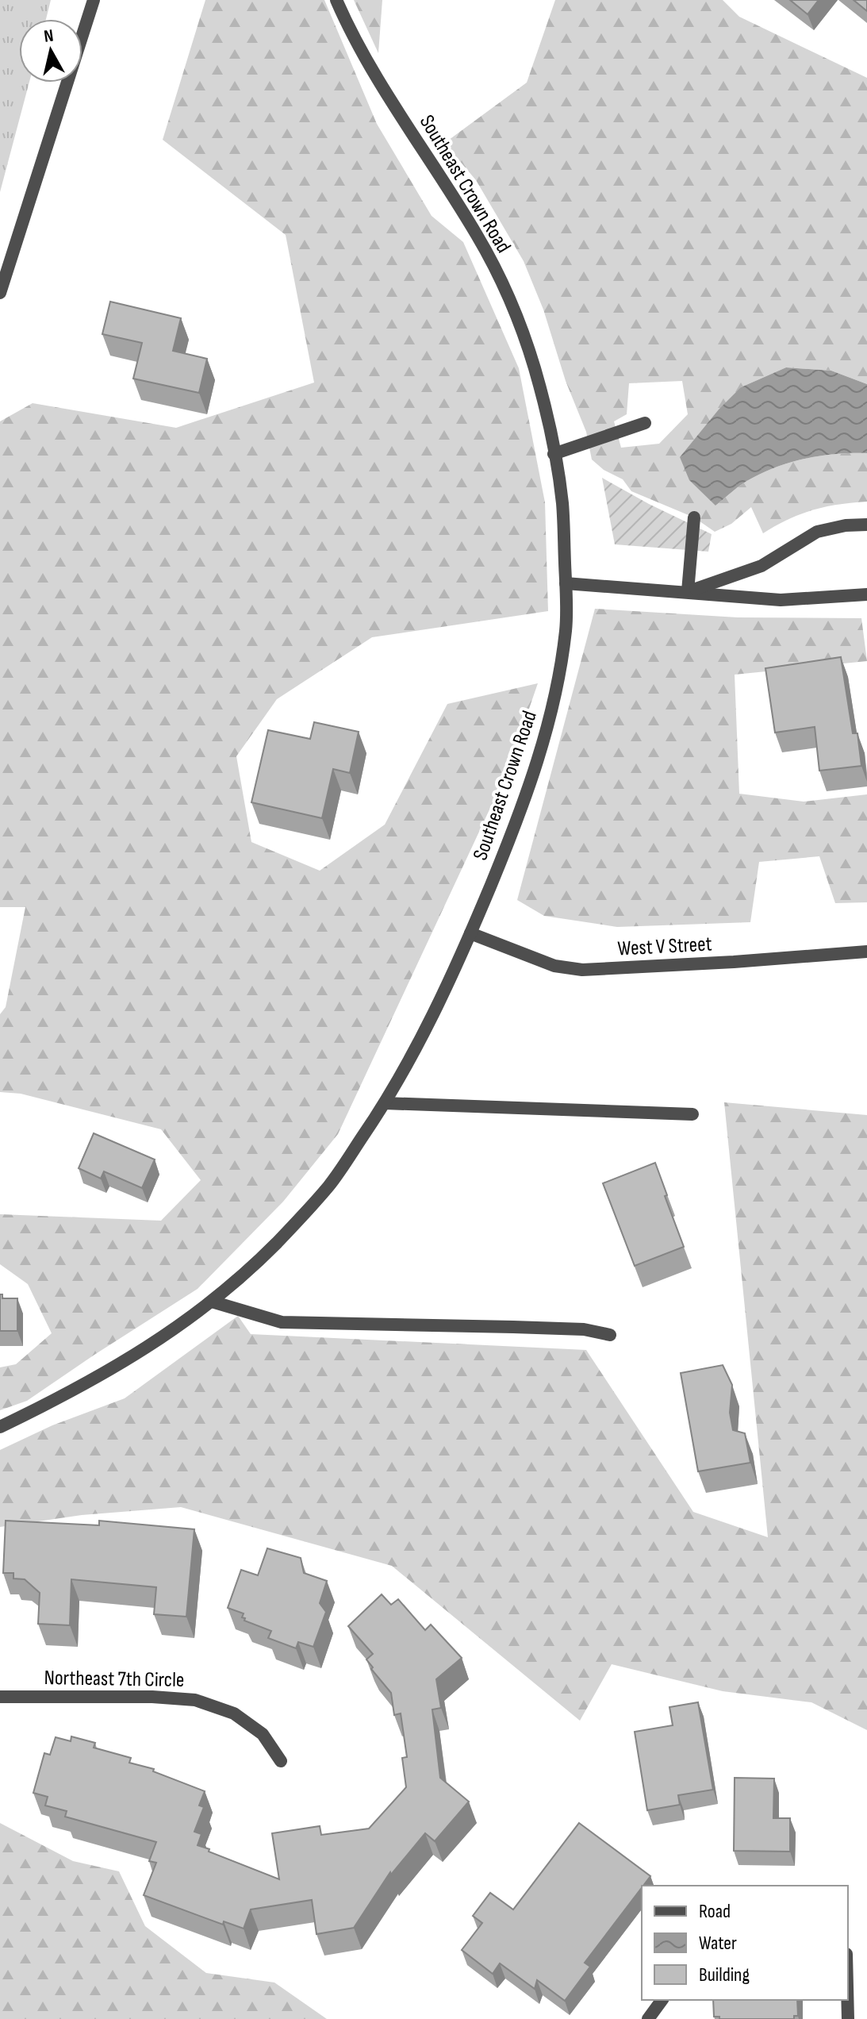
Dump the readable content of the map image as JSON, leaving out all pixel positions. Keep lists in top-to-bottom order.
{
  "streets": {
    "street": ["Southeast Crown Road", "West V Street", "Northeast 7th Circle"]
  },
  "crossings": [
    ["Southeast Crown Road", "West V Street"]
  ],
  "legend": ["Road", "Water", "Building"],
  "north": "top"
}
